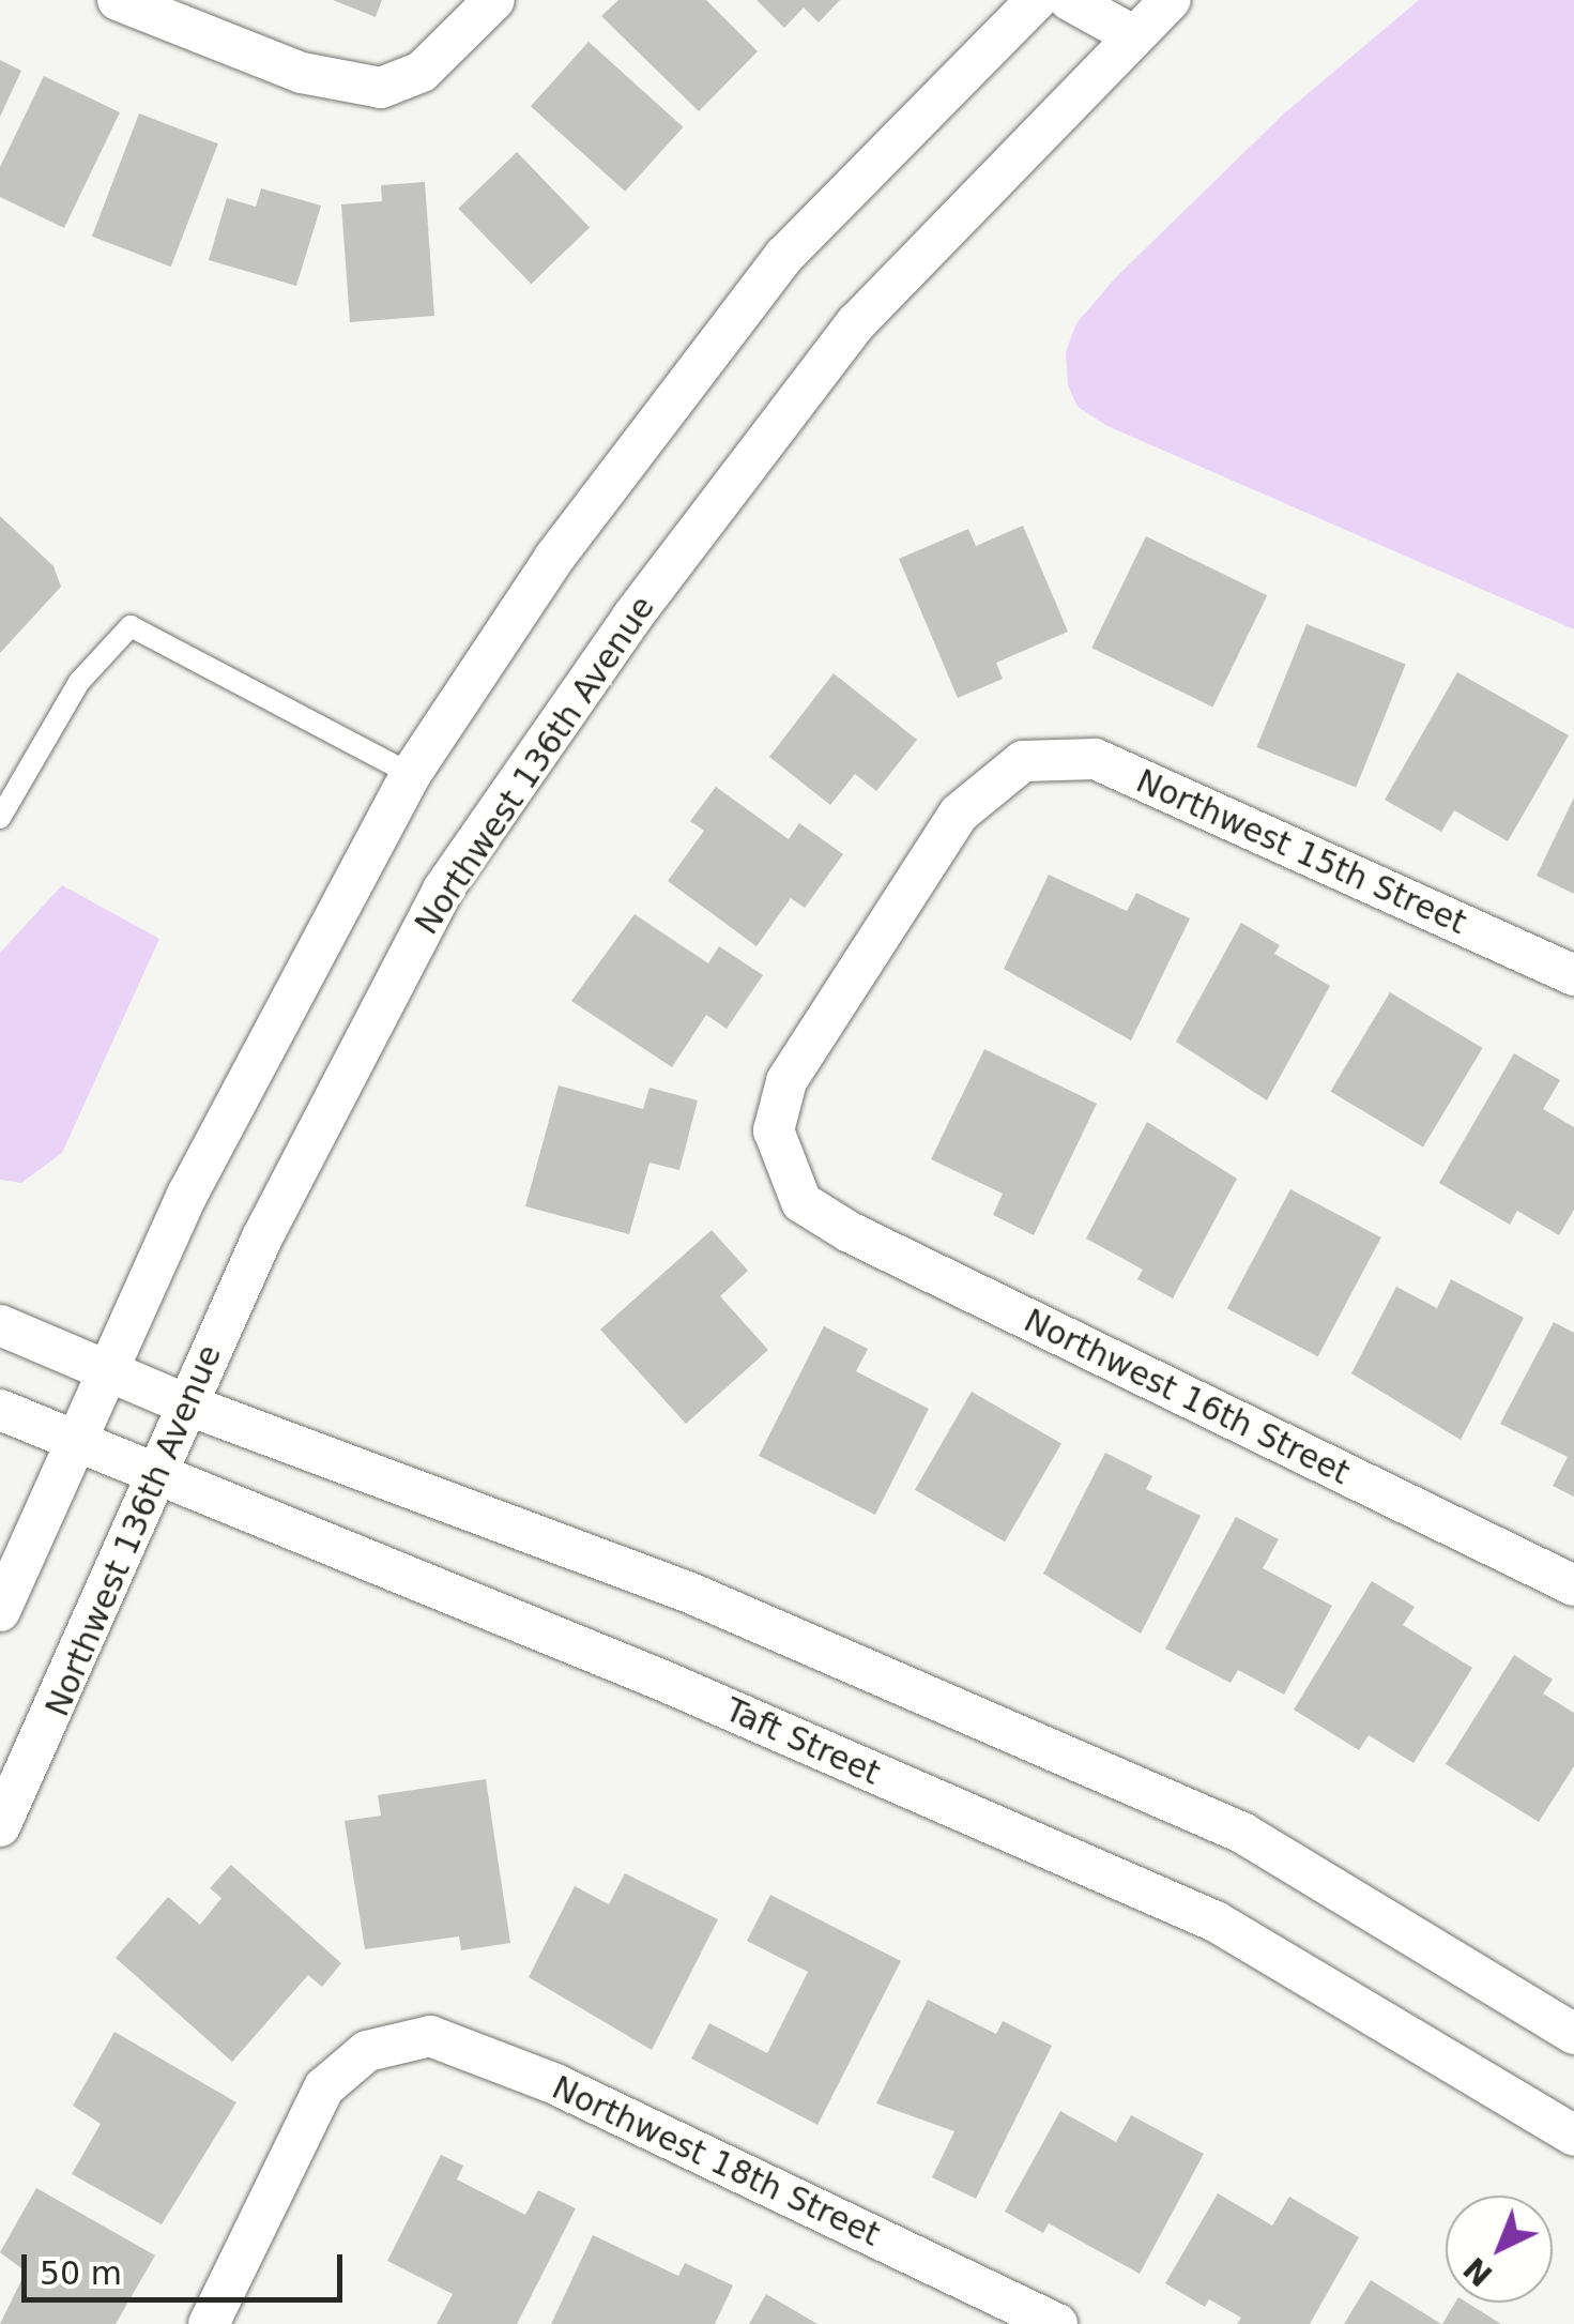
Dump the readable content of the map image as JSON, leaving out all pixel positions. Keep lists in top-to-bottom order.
{
  "streets": {
    "street": [
      "Northwest 136th Avenue",
      "Northwest 15th Street",
      "Northwest 16th Street",
      "Taft Street",
      "Northwest 18th Street"
    ]
  },
  "crossings": [
    ["Northwest 136th Avenue", "Taft Street"],
    ["Northwest 15th Street", "Northwest 16th Street"]
  ],
  "scale_bar": "50 m",
  "north": "bottom left"
}
